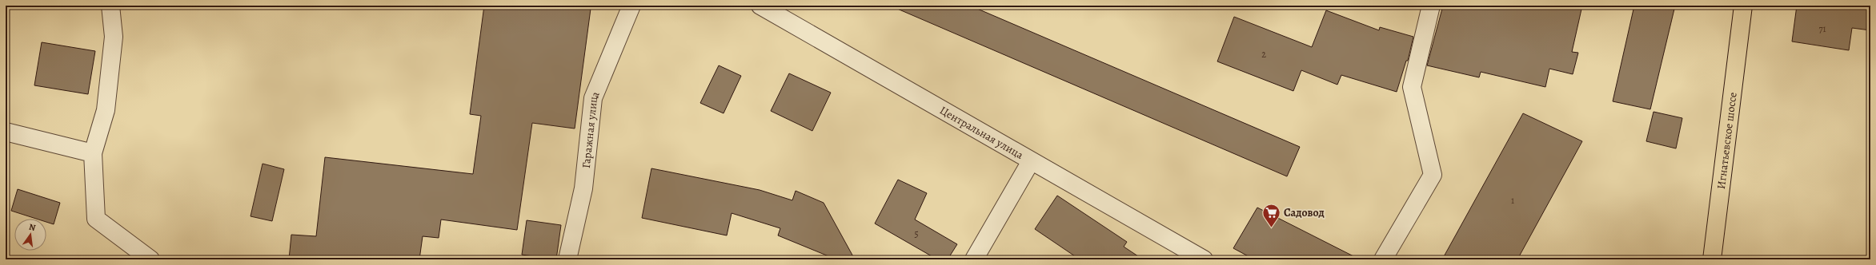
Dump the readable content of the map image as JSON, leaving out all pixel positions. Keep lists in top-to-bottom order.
{
  "streets": {
    "main road": ["Игнатьевское шоссе"],
    "street": ["Гаражная улица", "Центральная улица"]
  },
  "places": {
    "supermarket": ["Садовод"]
  },
  "house_numbers": [
    "71",
    "2",
    "1",
    "5"
  ],
  "north": "top"
}
